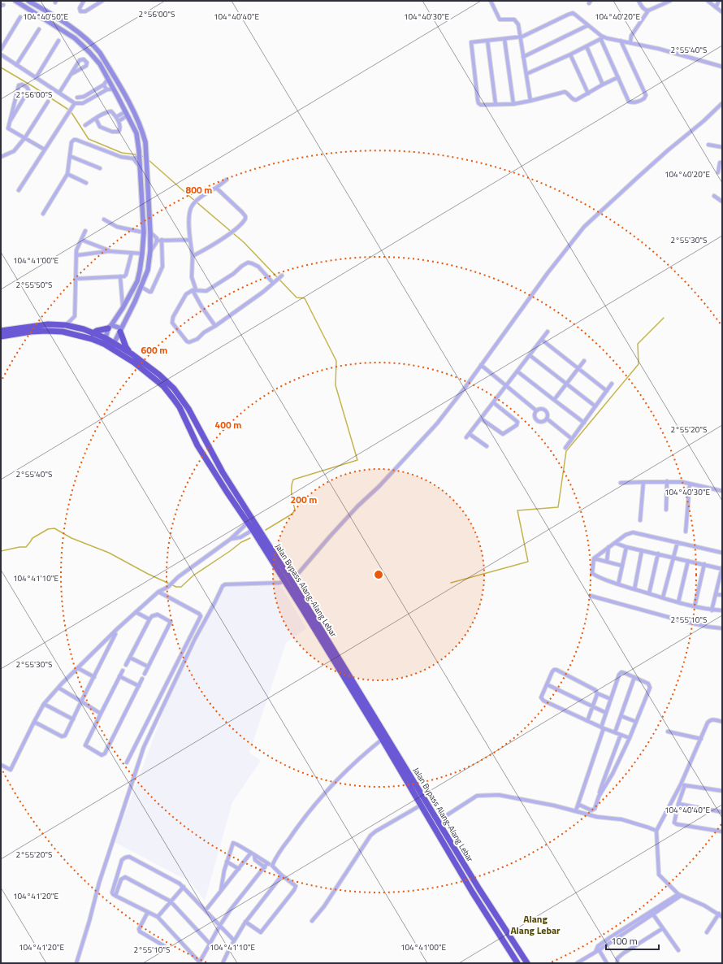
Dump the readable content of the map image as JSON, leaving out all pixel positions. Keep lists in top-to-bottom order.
{
  "streets": {
    "highway": ["Jalan Bypass Alang-Alang Lebar"]
  },
  "districts": ["Alang Alang Lebar"],
  "scale_bar": "100 m",
  "coordinates": [
    "2°56'00\"S",
    "104°40'20\"E",
    "104°40'50\"E",
    "104°40'40\"E",
    "104°40'30\"E",
    "2°55'40\"S",
    "2°55'30\"S",
    "104°41'00\"E",
    "2°55'50\"S",
    "2°55'20\"S",
    "104°41'10\"E",
    "2°55'10\"S",
    "104°41'20\"E"
  ],
  "rings": [
    "800 m",
    "600 m",
    "400 m",
    "200 m"
  ]
}
